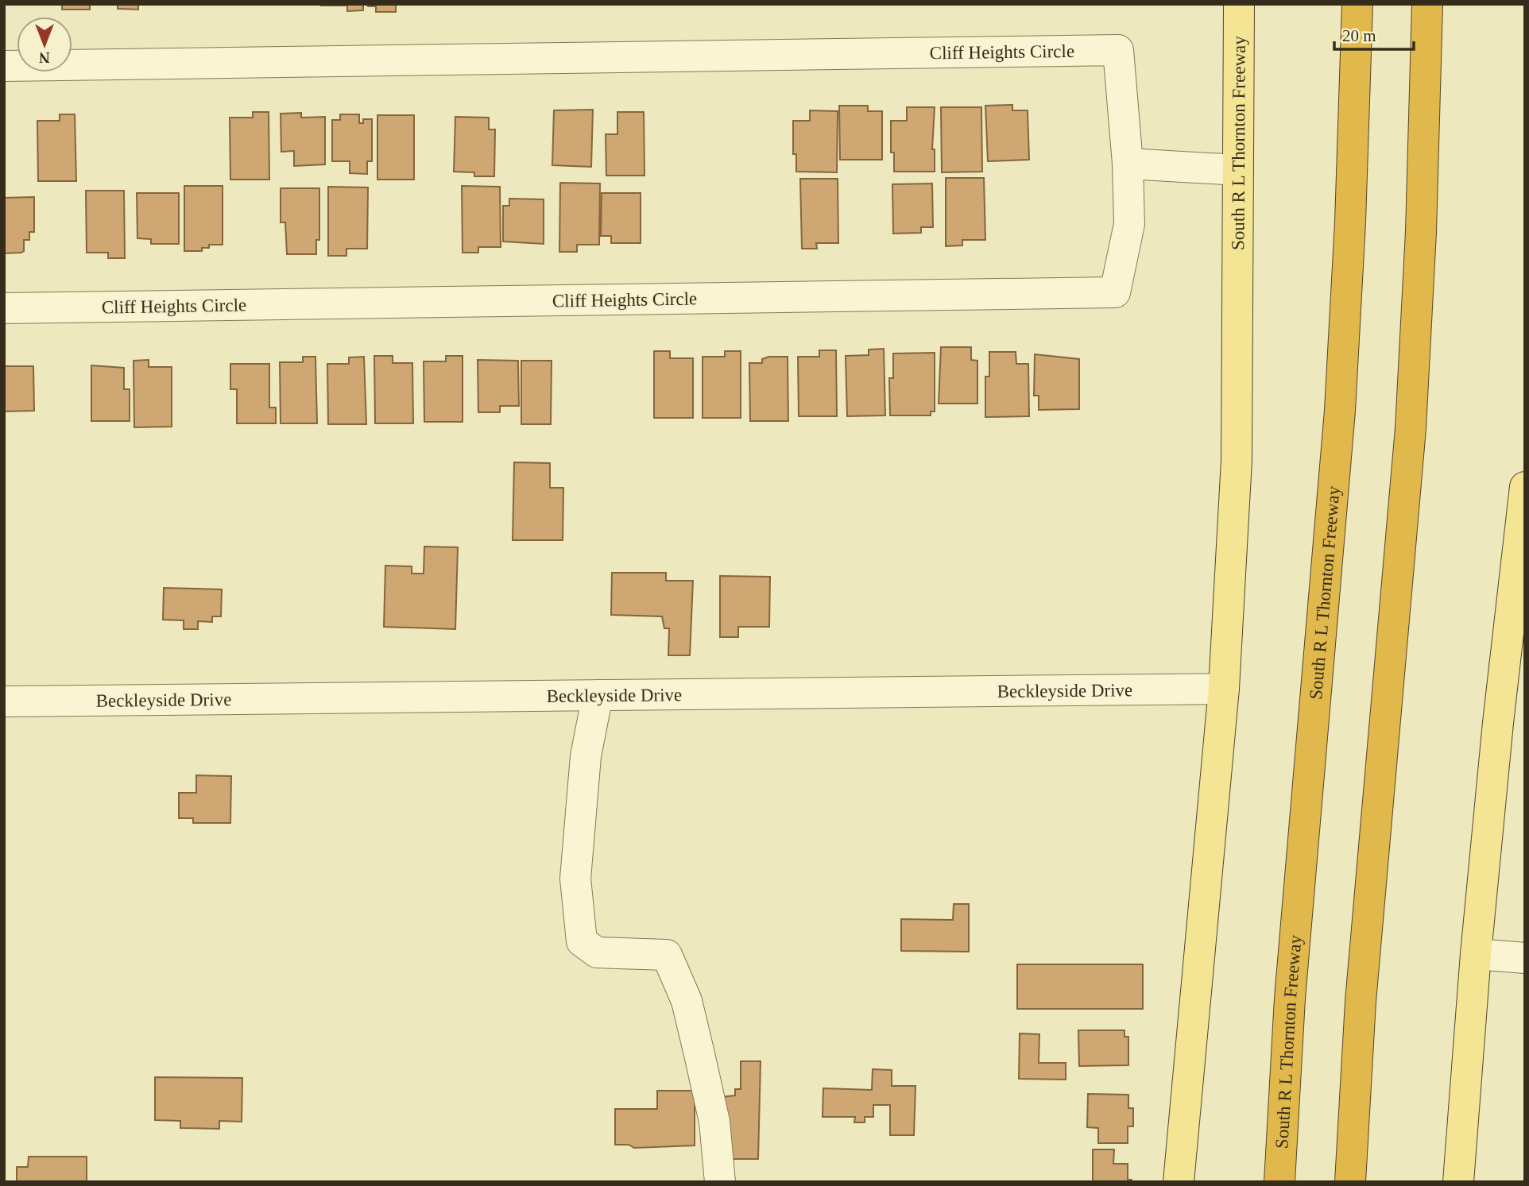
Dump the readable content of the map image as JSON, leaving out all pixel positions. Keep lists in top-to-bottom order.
{
  "streets": {
    "highway": ["South R L Thornton Freeway"],
    "street": ["Cliff Heights Circle", "Beckleyside Drive"]
  },
  "crossings": [
    ["South R L Thornton Freeway", "Beckleyside Drive"]
  ],
  "scale_bar": "20 m",
  "north": "bottom"
}
